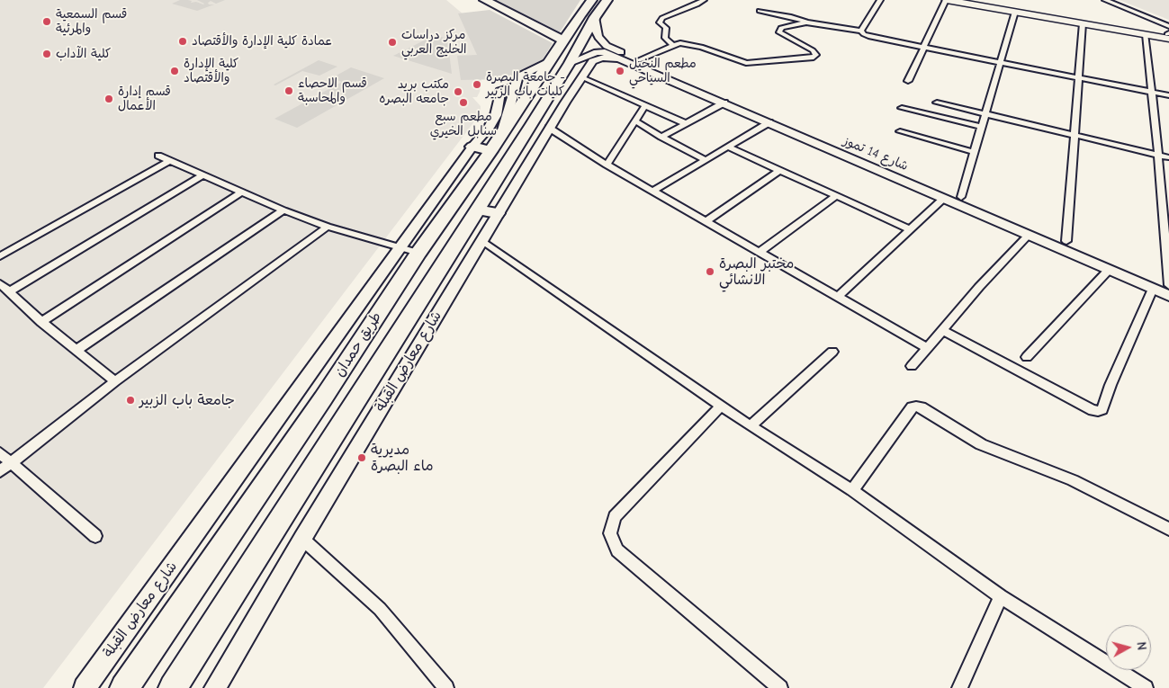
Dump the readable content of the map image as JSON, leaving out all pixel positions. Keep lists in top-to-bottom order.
{
  "streets": {
    "highway": ["طريق حمدان"],
    "main road": ["شارع 14 تموز", "شارع معارض القبلة"]
  },
  "crossings": [
    ["شارع 14 تموز", "طريق حمدان"],
    ["شارع 14 تموز", "شارع معارض القبلة"],
    ["طريق حمدان", "شارع معارض القبلة"]
  ],
  "places": [
    "قسم السمعية والمرئية",
    "عمادة كلية الإدارة والأقتصاد",
    "مركز دراسات الخليج العربي",
    "كلية الآداب",
    "كلية الإدارة والأقتصاد",
    "مطعم النخيل السياحي",
    "جامعة البصرة - كليات باب الزبير",
    "قسم الاحصاء والمحاسبة",
    "مكتب بريد جامعه البصره",
    "قسم إدارة الأعمال",
    "مطعم سبع سنابل الخيري",
    "مختبر البصرة الانشائي",
    "جامعة باب الزبير",
    "مديرية ماء البصرة"
  ],
  "north": "right"
}
